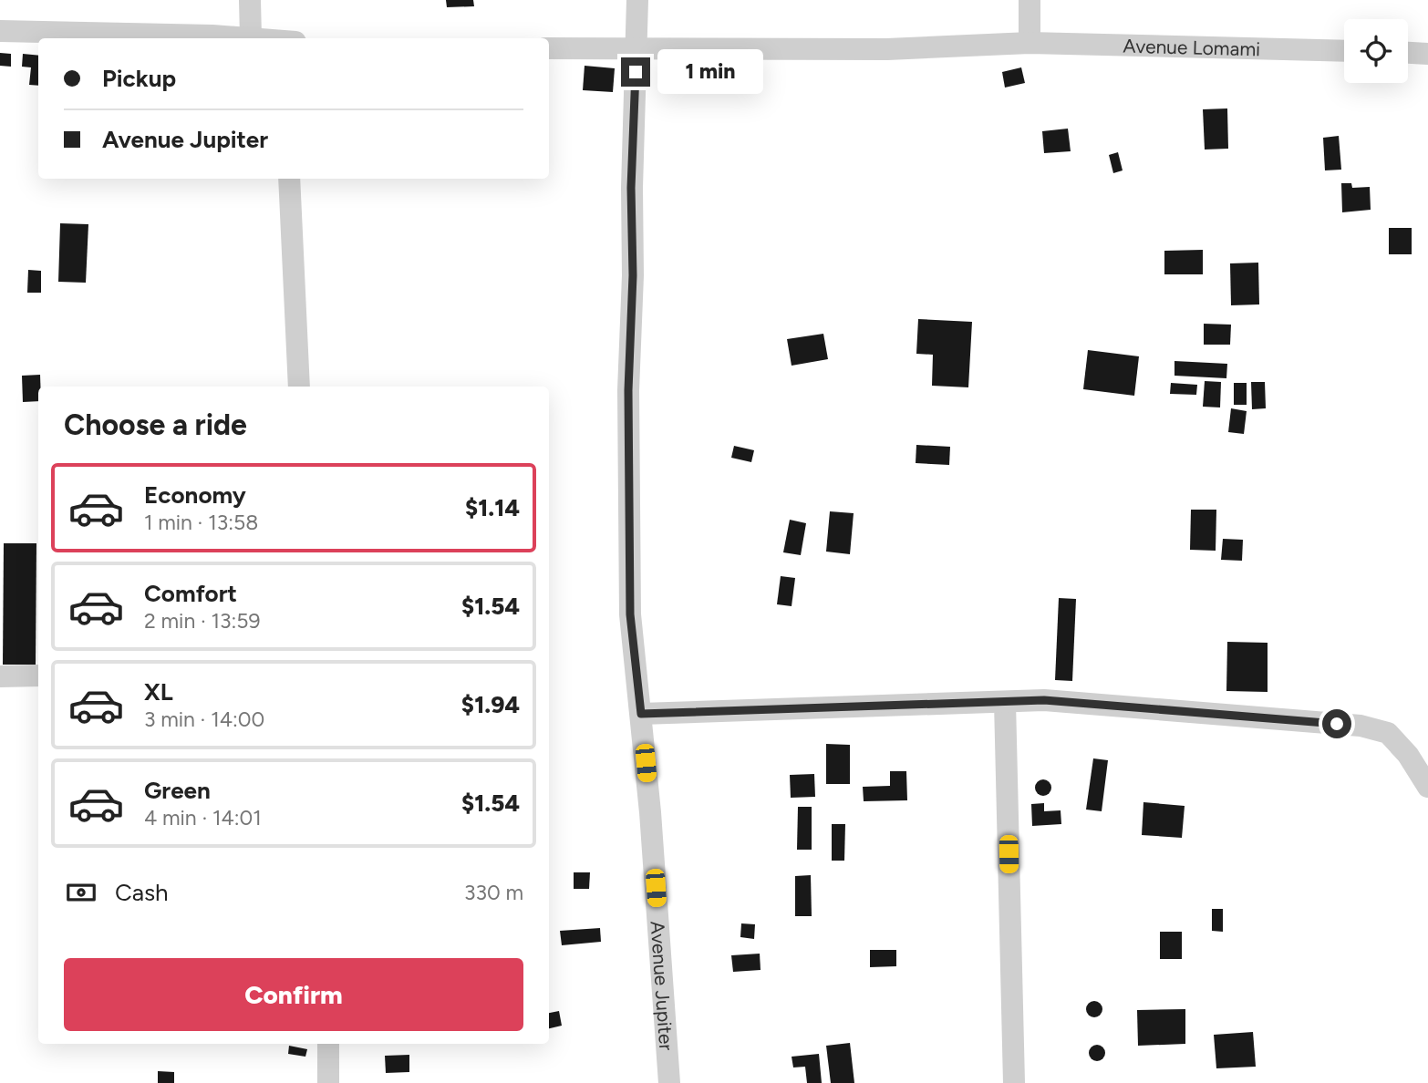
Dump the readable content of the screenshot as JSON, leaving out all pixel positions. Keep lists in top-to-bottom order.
{
  "streets": {
    "street": ["Avenue Lomami", "Avenue Jupiter"]
  },
  "crossings": [
    ["Avenue Lomami", "Avenue Jupiter"]
  ],
  "page": {
    "banner": ["Pickup", "Avenue Jupiter"],
    "bubble": "1 min",
    "heading": "Choose a ride",
    "list": [
      {
        "name": "Economy",
        "note": "1 min · 13:58",
        "value": "$1.14"
      },
      {
        "name": "Comfort",
        "note": "2 min · 13:59",
        "value": "$1.54"
      },
      {
        "name": "XL",
        "note": "3 min · 14:00",
        "value": "$1.94"
      },
      {
        "name": "Green",
        "note": "4 min · 14:01",
        "value": "$1.54"
      }
    ],
    "pay": ["Cash", "330 m"],
    "buttons": "Confirm"
  }
}
